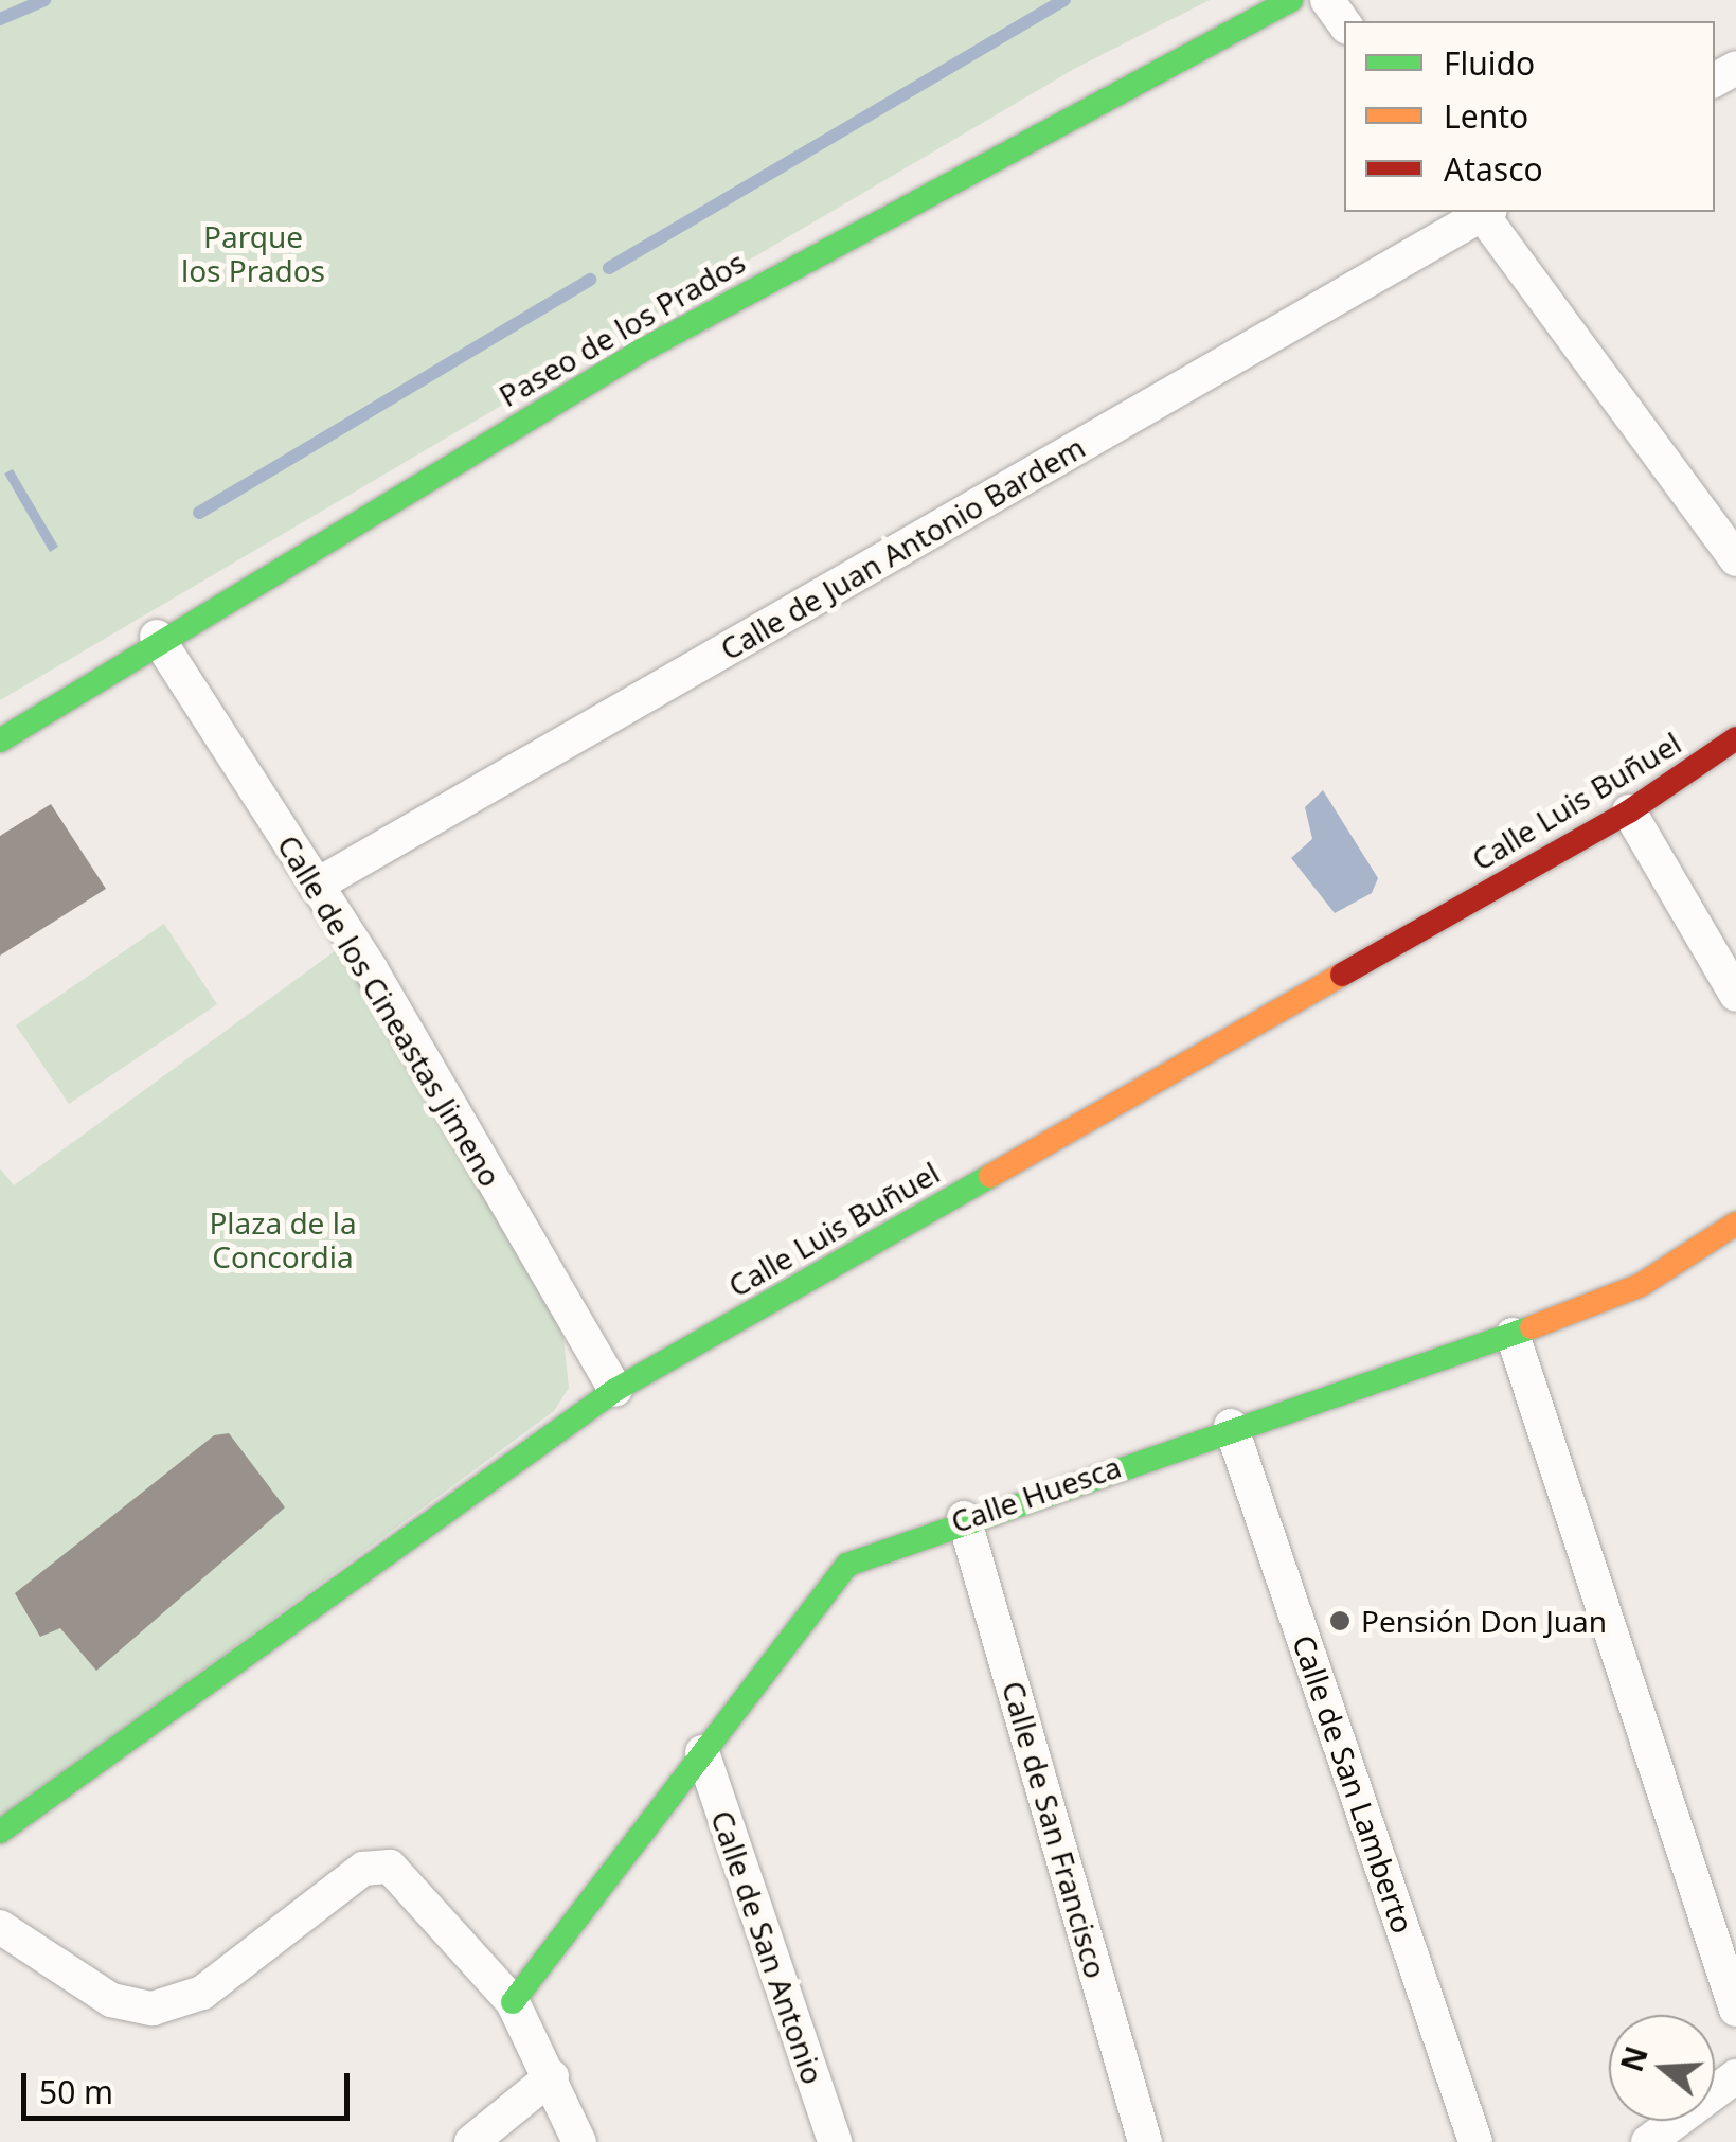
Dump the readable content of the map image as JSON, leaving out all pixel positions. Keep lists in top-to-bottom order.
{
  "streets": {
    "street": [
      "Paseo de los Prados",
      "Calle de Juan Antonio Bardem",
      "Calle Luis Buñuel",
      "Calle de los Cineastas Jimeno",
      "Calle Huesca",
      "Calle de San Lamberto",
      "Calle de San Francisco",
      "Calle de San Antonio"
    ]
  },
  "crossings": [
    ["Paseo de los Prados", "Calle de los Cineastas Jimeno"],
    ["Calle de Juan Antonio Bardem", "Calle de los Cineastas Jimeno"],
    ["Calle Luis Buñuel", "Calle de los Cineastas Jimeno"],
    ["Calle Huesca", "Calle de San Lamberto"],
    ["Calle Huesca", "Calle de San Francisco"],
    ["Calle Huesca", "Calle de San Antonio"]
  ],
  "parks": ["Parque los Prados", "Plaza de la Concordia"],
  "places": ["Pensión Don Juan"],
  "legend": ["Fluido", "Lento", "Atasco"],
  "scale_bar": "50 m",
  "north": "left"
}
